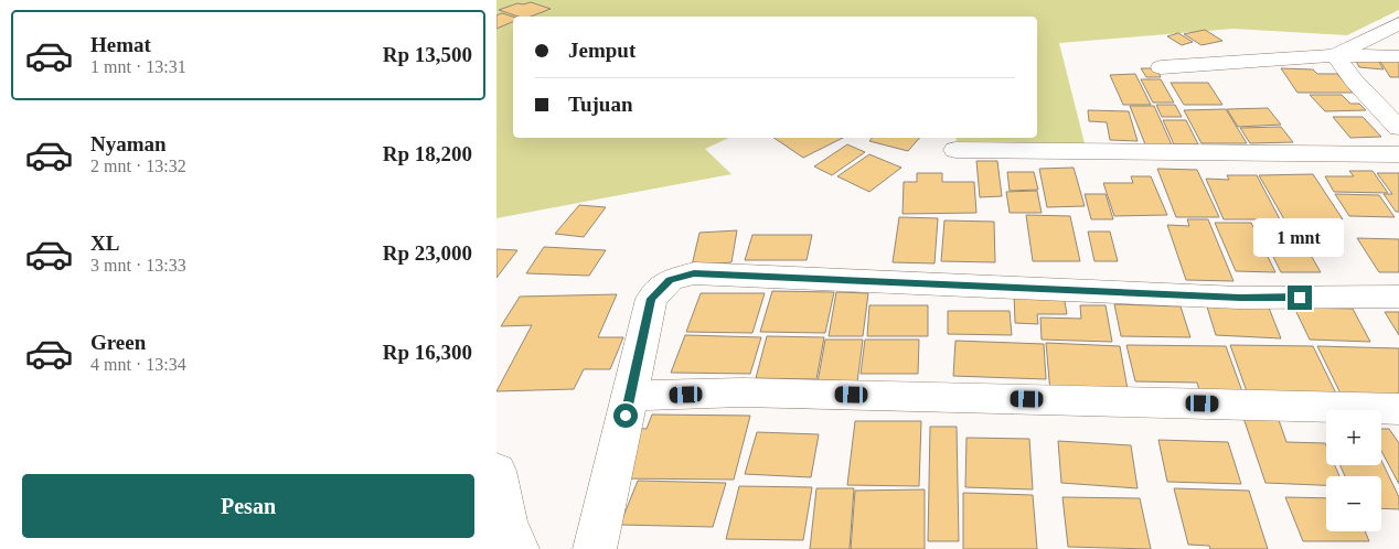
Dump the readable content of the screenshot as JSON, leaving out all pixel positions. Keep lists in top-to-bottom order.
{
  "page": {
    "list": [
      {
        "name": "Hemat",
        "note": "1 mnt · 13:31",
        "value": "Rp 13,500"
      },
      {
        "name": "Nyaman",
        "note": "2 mnt · 13:32",
        "value": "Rp 18,200"
      },
      {
        "name": "XL",
        "note": "3 mnt · 13:33",
        "value": "Rp 23,000"
      },
      {
        "name": "Green",
        "note": "4 mnt · 13:34",
        "value": "Rp 16,300"
      }
    ],
    "banner": ["Jemput", "Tujuan"],
    "bubble": "1 mnt",
    "map_buttons": ["+", "−"],
    "buttons": "Pesan"
  }
}
